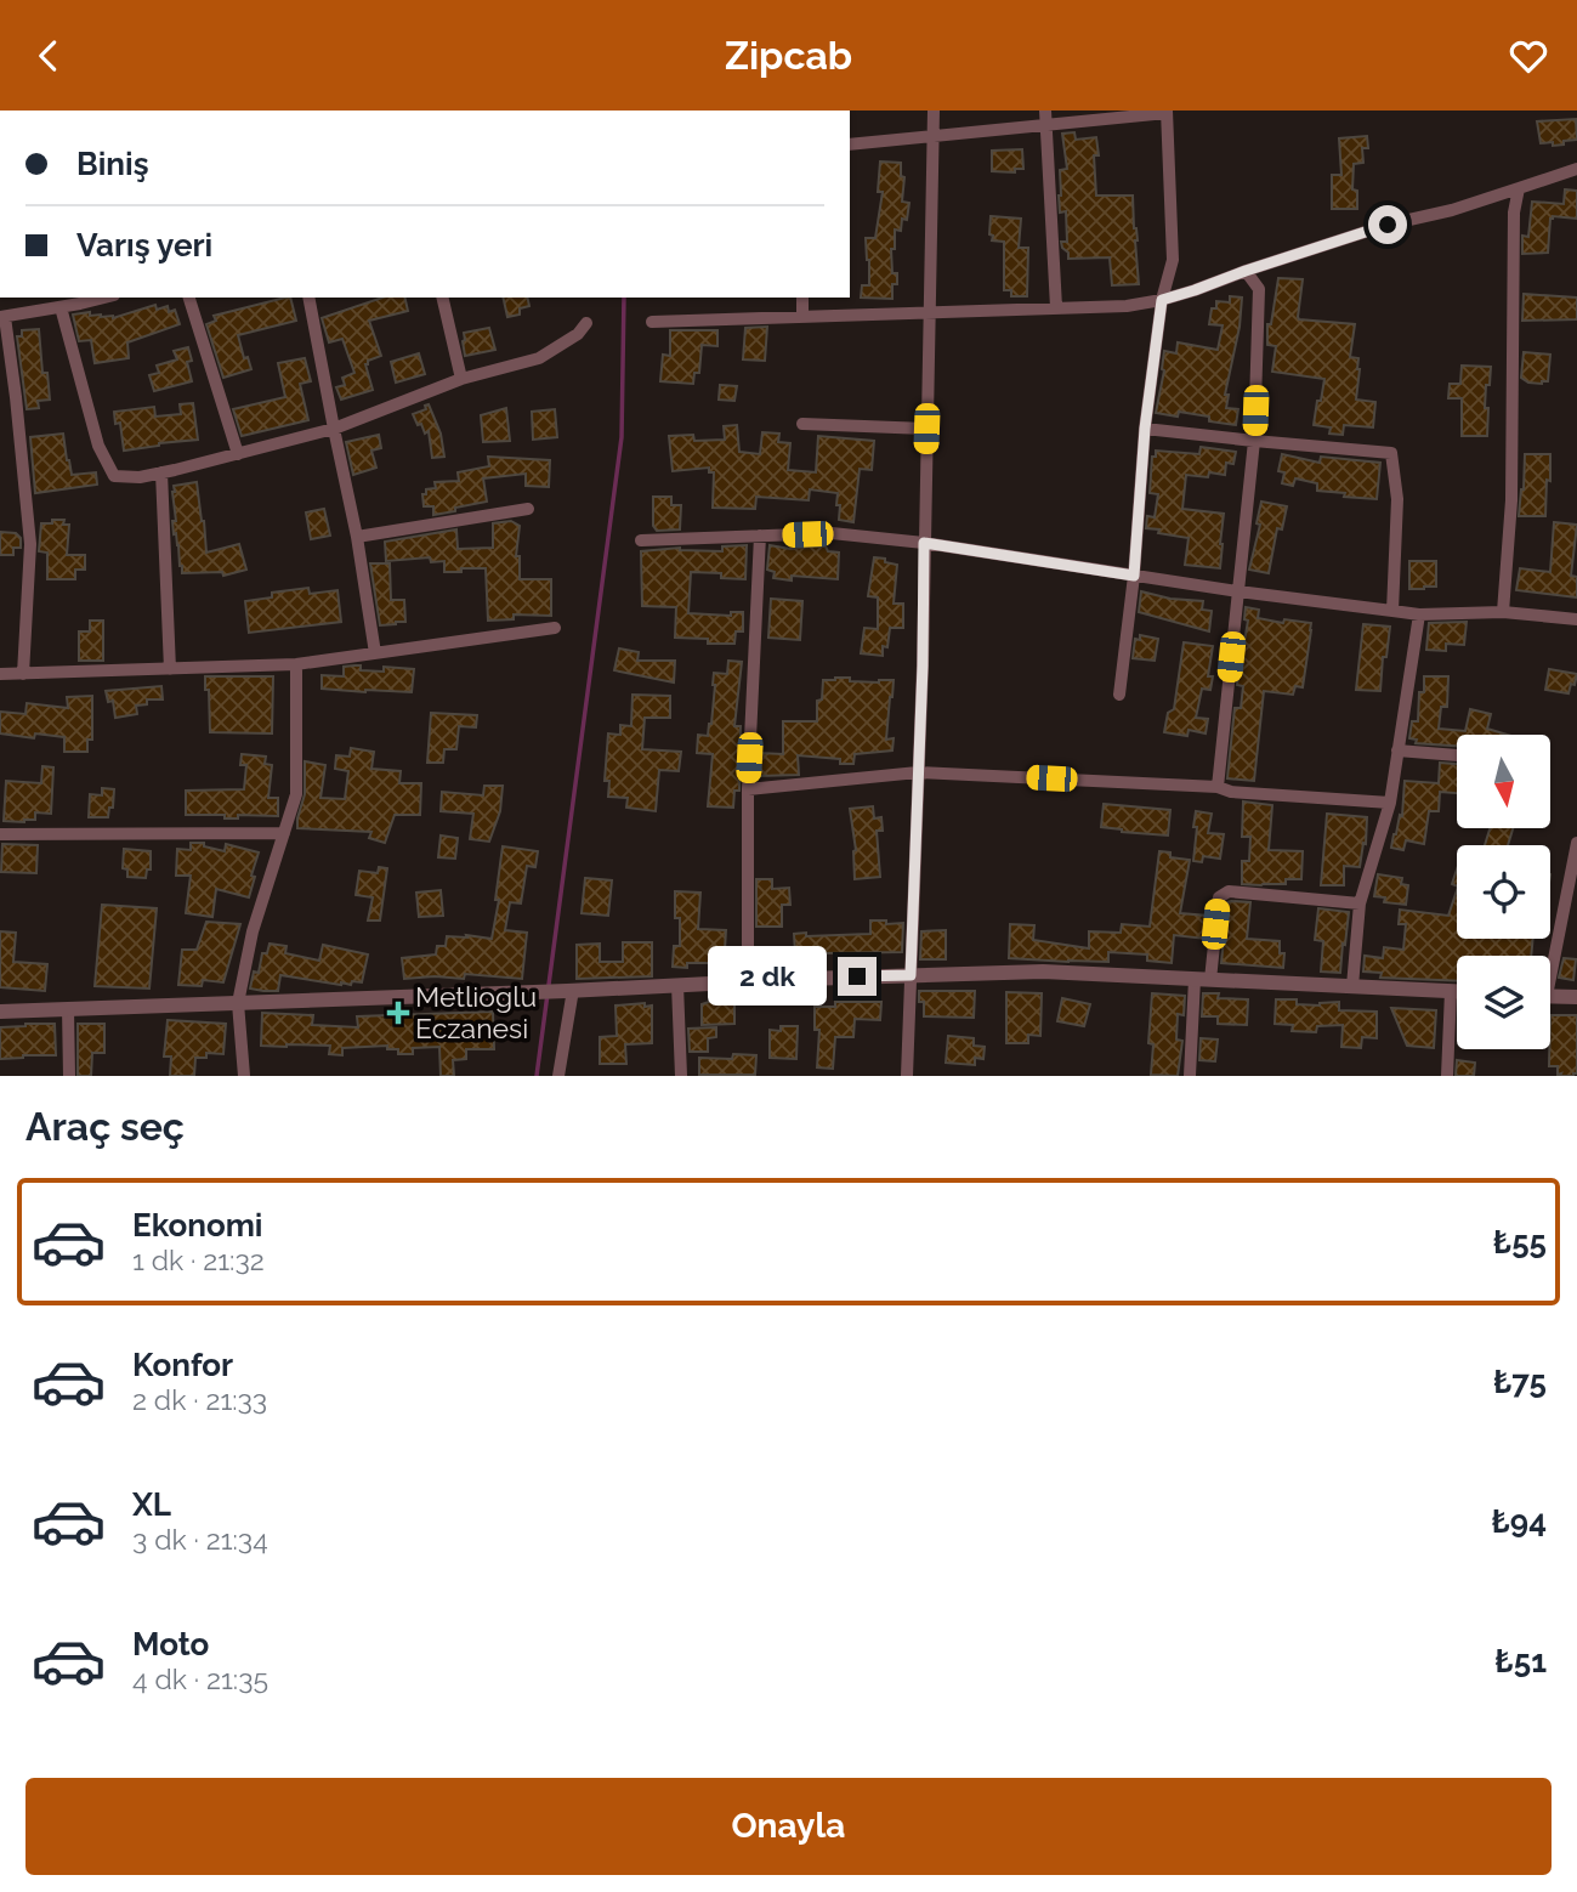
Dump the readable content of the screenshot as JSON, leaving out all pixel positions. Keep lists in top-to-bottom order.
{
  "places": {
    "health": ["Metlioglu Eczanesi"]
  },
  "north": "bottom",
  "page": {
    "header": "Zipcab",
    "banner": ["Biniş", "Varış yeri"],
    "bubble": "2 dk",
    "heading": "Araç seç",
    "list": [
      {
        "name": "Ekonomi",
        "note": "1 dk · 21:32",
        "value": "₺55"
      },
      {
        "name": "Konfor",
        "note": "2 dk · 21:33",
        "value": "₺75"
      },
      {
        "name": "XL",
        "note": "3 dk · 21:34",
        "value": "₺94"
      },
      {
        "name": "Moto",
        "note": "4 dk · 21:35",
        "value": "₺51"
      }
    ],
    "buttons": "Onayla"
  }
}
